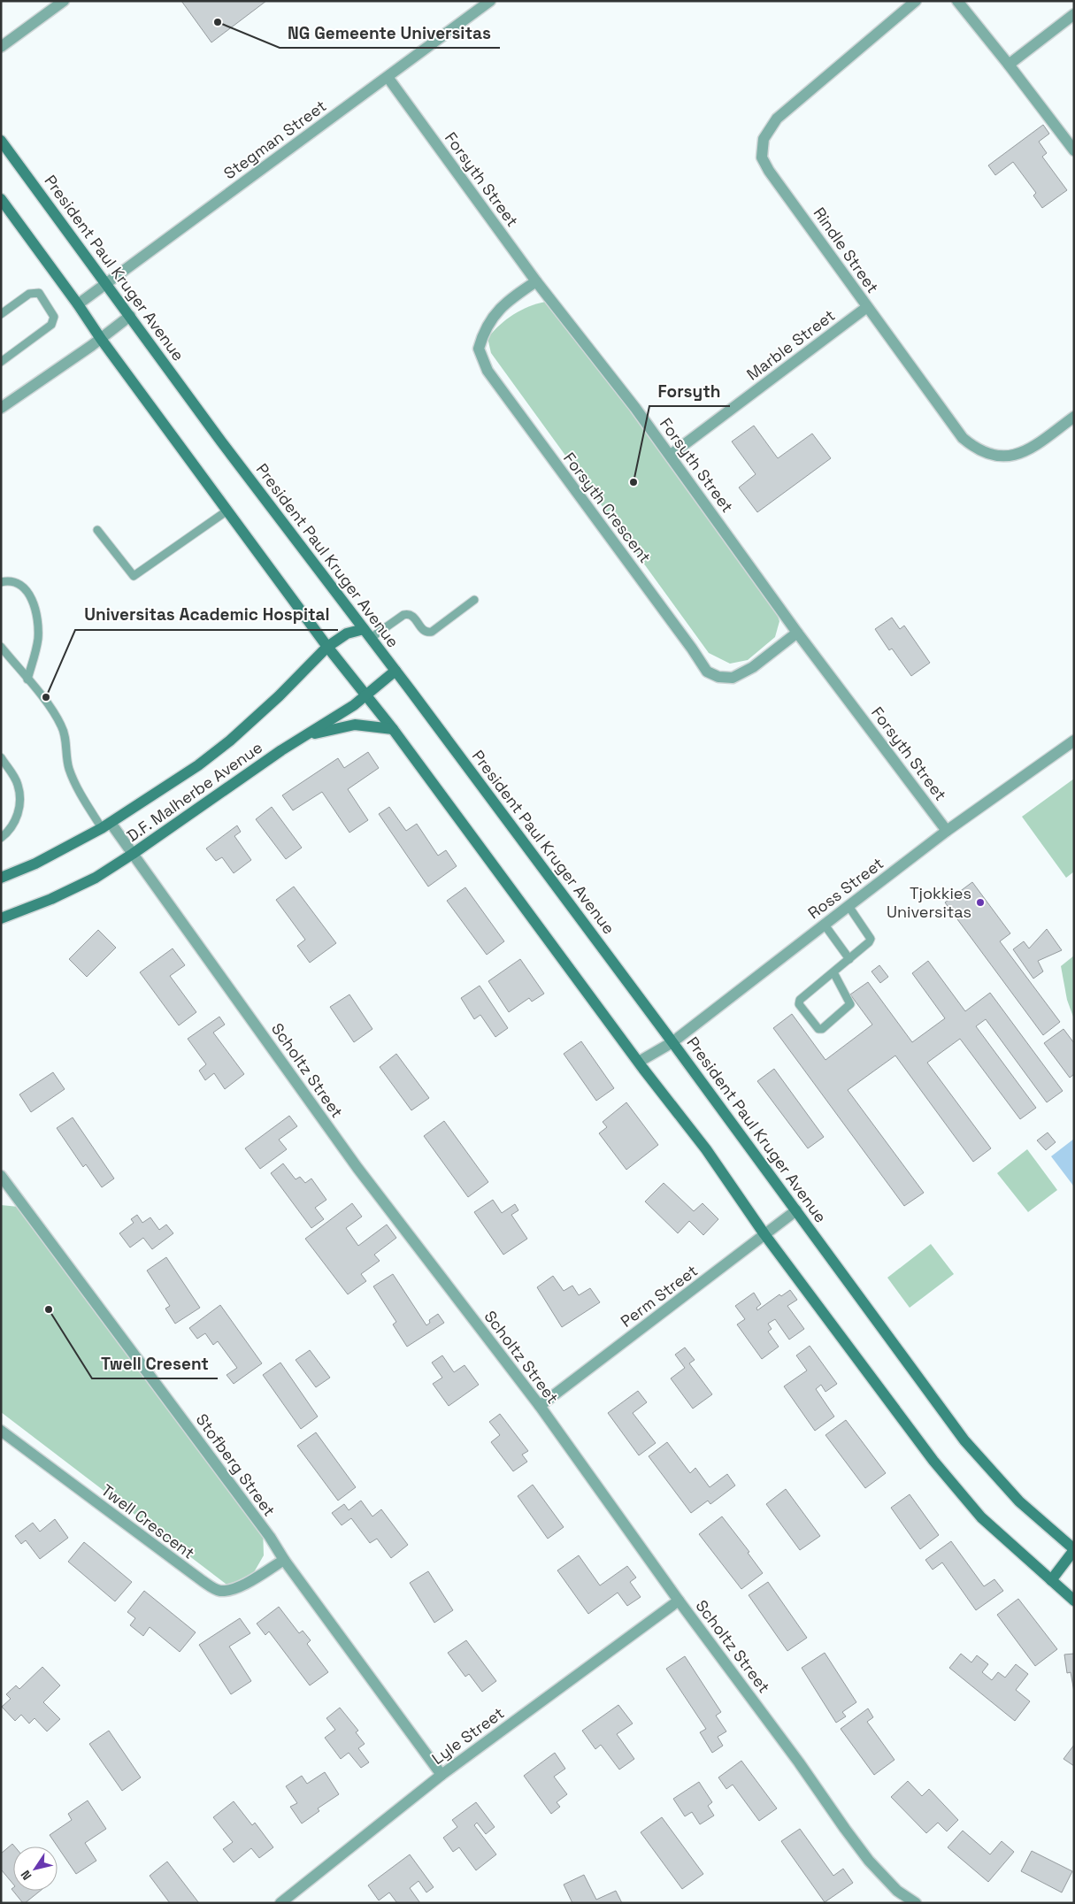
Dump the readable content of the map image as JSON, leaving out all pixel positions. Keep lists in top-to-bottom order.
{
  "streets": {
    "street": [
      "Stegman Street",
      "Forsyth Street",
      "Rindle Street",
      "President Paul Kruger Avenue",
      "Marble Street",
      "Forsyth Crescent",
      "D.F. Malherbe Avenue",
      "Ross Street",
      "Scholtz Street",
      "Perm Street",
      "Stofberg Street",
      "Twell Crescent",
      "Lyle Street"
    ]
  },
  "crossings": [
    ["Stegman Street", "Forsyth Street"],
    ["Stegman Street", "President Paul Kruger Avenue"],
    ["Forsyth Street", "Marble Street"],
    ["Forsyth Street", "Forsyth Crescent"],
    ["Forsyth Street", "Ross Street"],
    ["Rindle Street", "Marble Street"],
    ["President Paul Kruger Avenue", "D.F. Malherbe Avenue"],
    ["President Paul Kruger Avenue", "Ross Street"],
    ["President Paul Kruger Avenue", "Perm Street"],
    ["D.F. Malherbe Avenue", "Scholtz Street"],
    ["Scholtz Street", "Perm Street"],
    ["Scholtz Street", "Lyle Street"],
    ["Stofberg Street", "Twell Crescent"],
    ["Stofberg Street", "Lyle Street"]
  ],
  "places": [
    "NG Gemeente Universitas",
    "Forsyth",
    "Universitas Academic Hospital",
    "Tjokkies Universitas",
    "Twell Cresent"
  ],
  "north": "bottom left"
}
